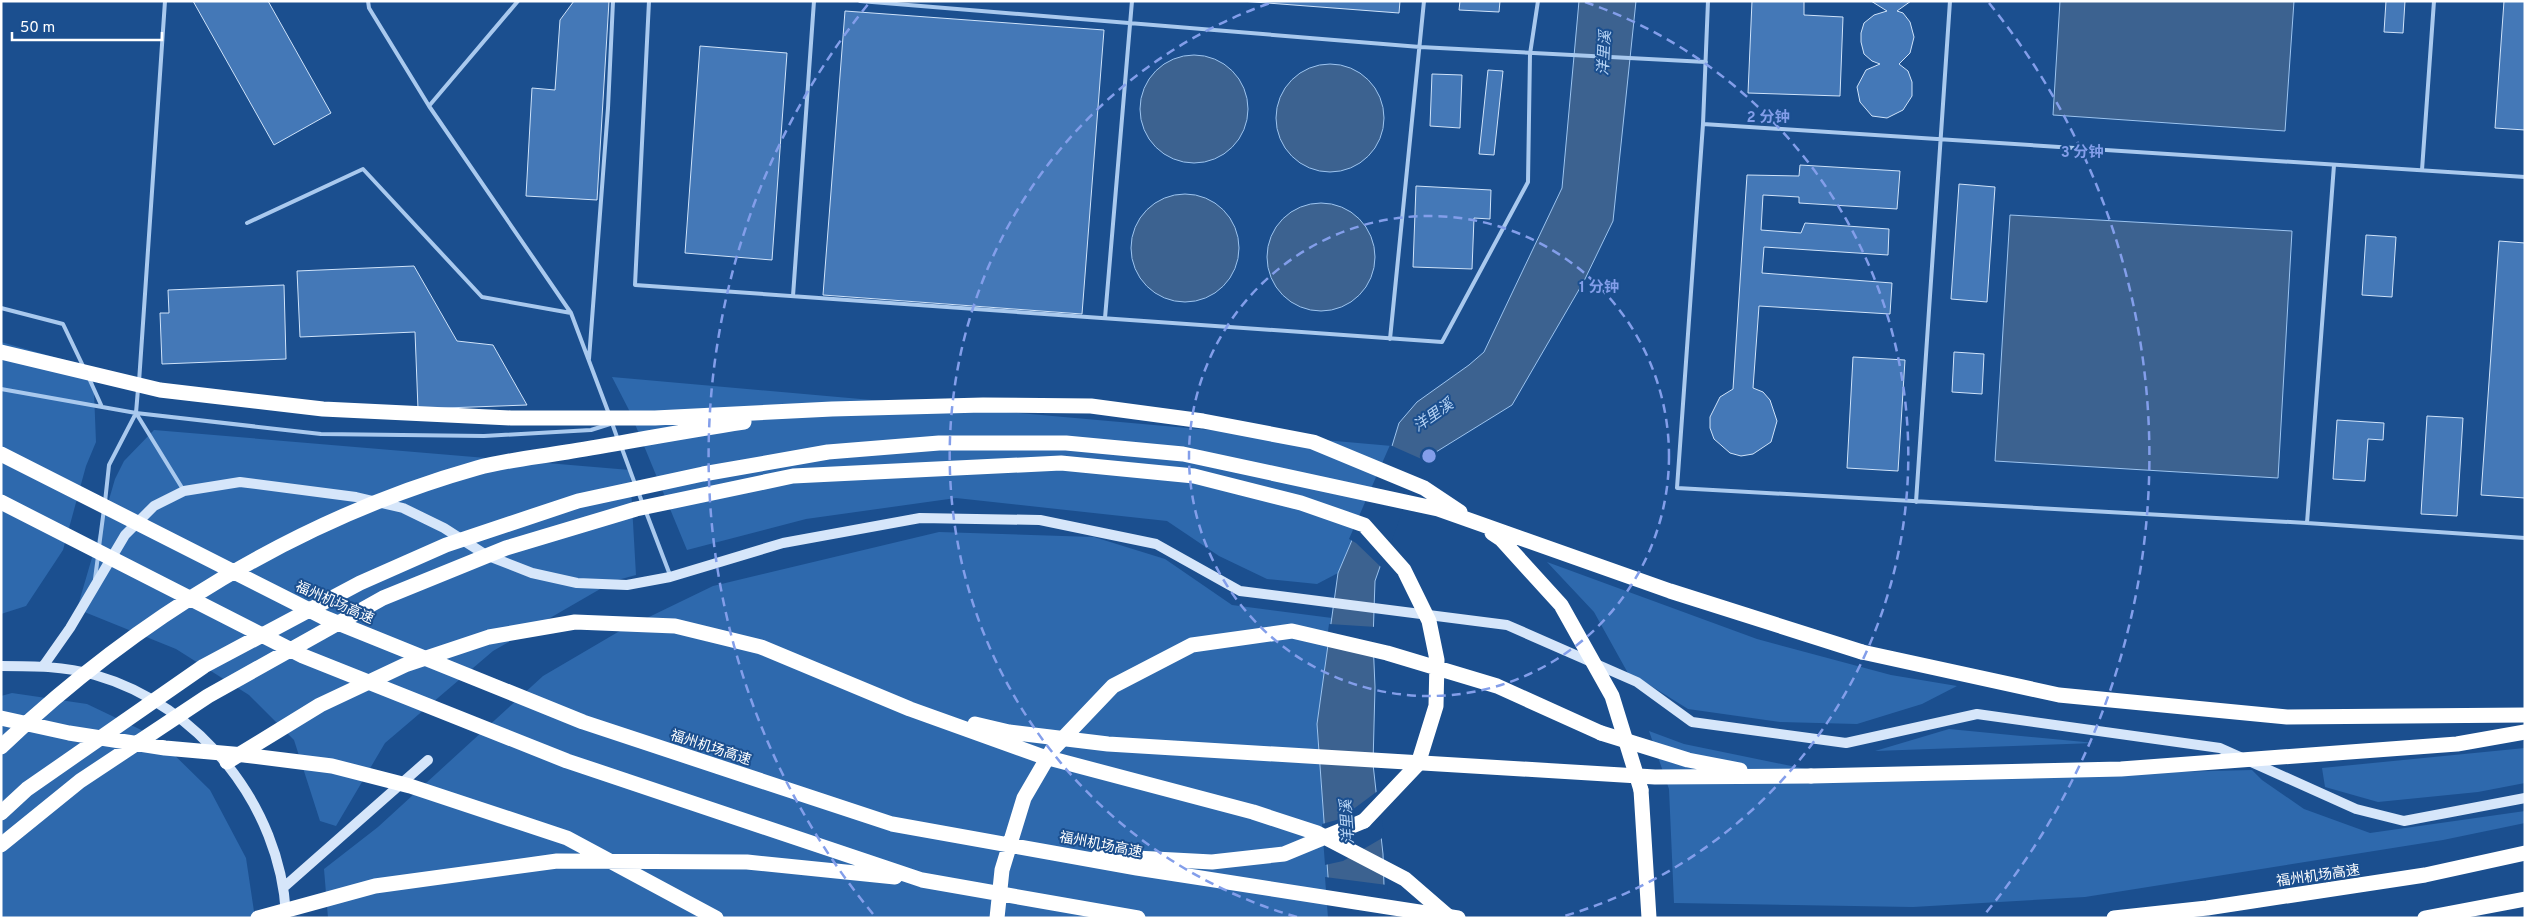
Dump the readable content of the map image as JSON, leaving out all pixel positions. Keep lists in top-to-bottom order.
{
  "streets": {
    "highway": ["福州机场高速"]
  },
  "water": ["洋里溪"],
  "scale_bar": "50 m",
  "rings": ["2 分钟", "3 分钟", "1 分钟"]
}
